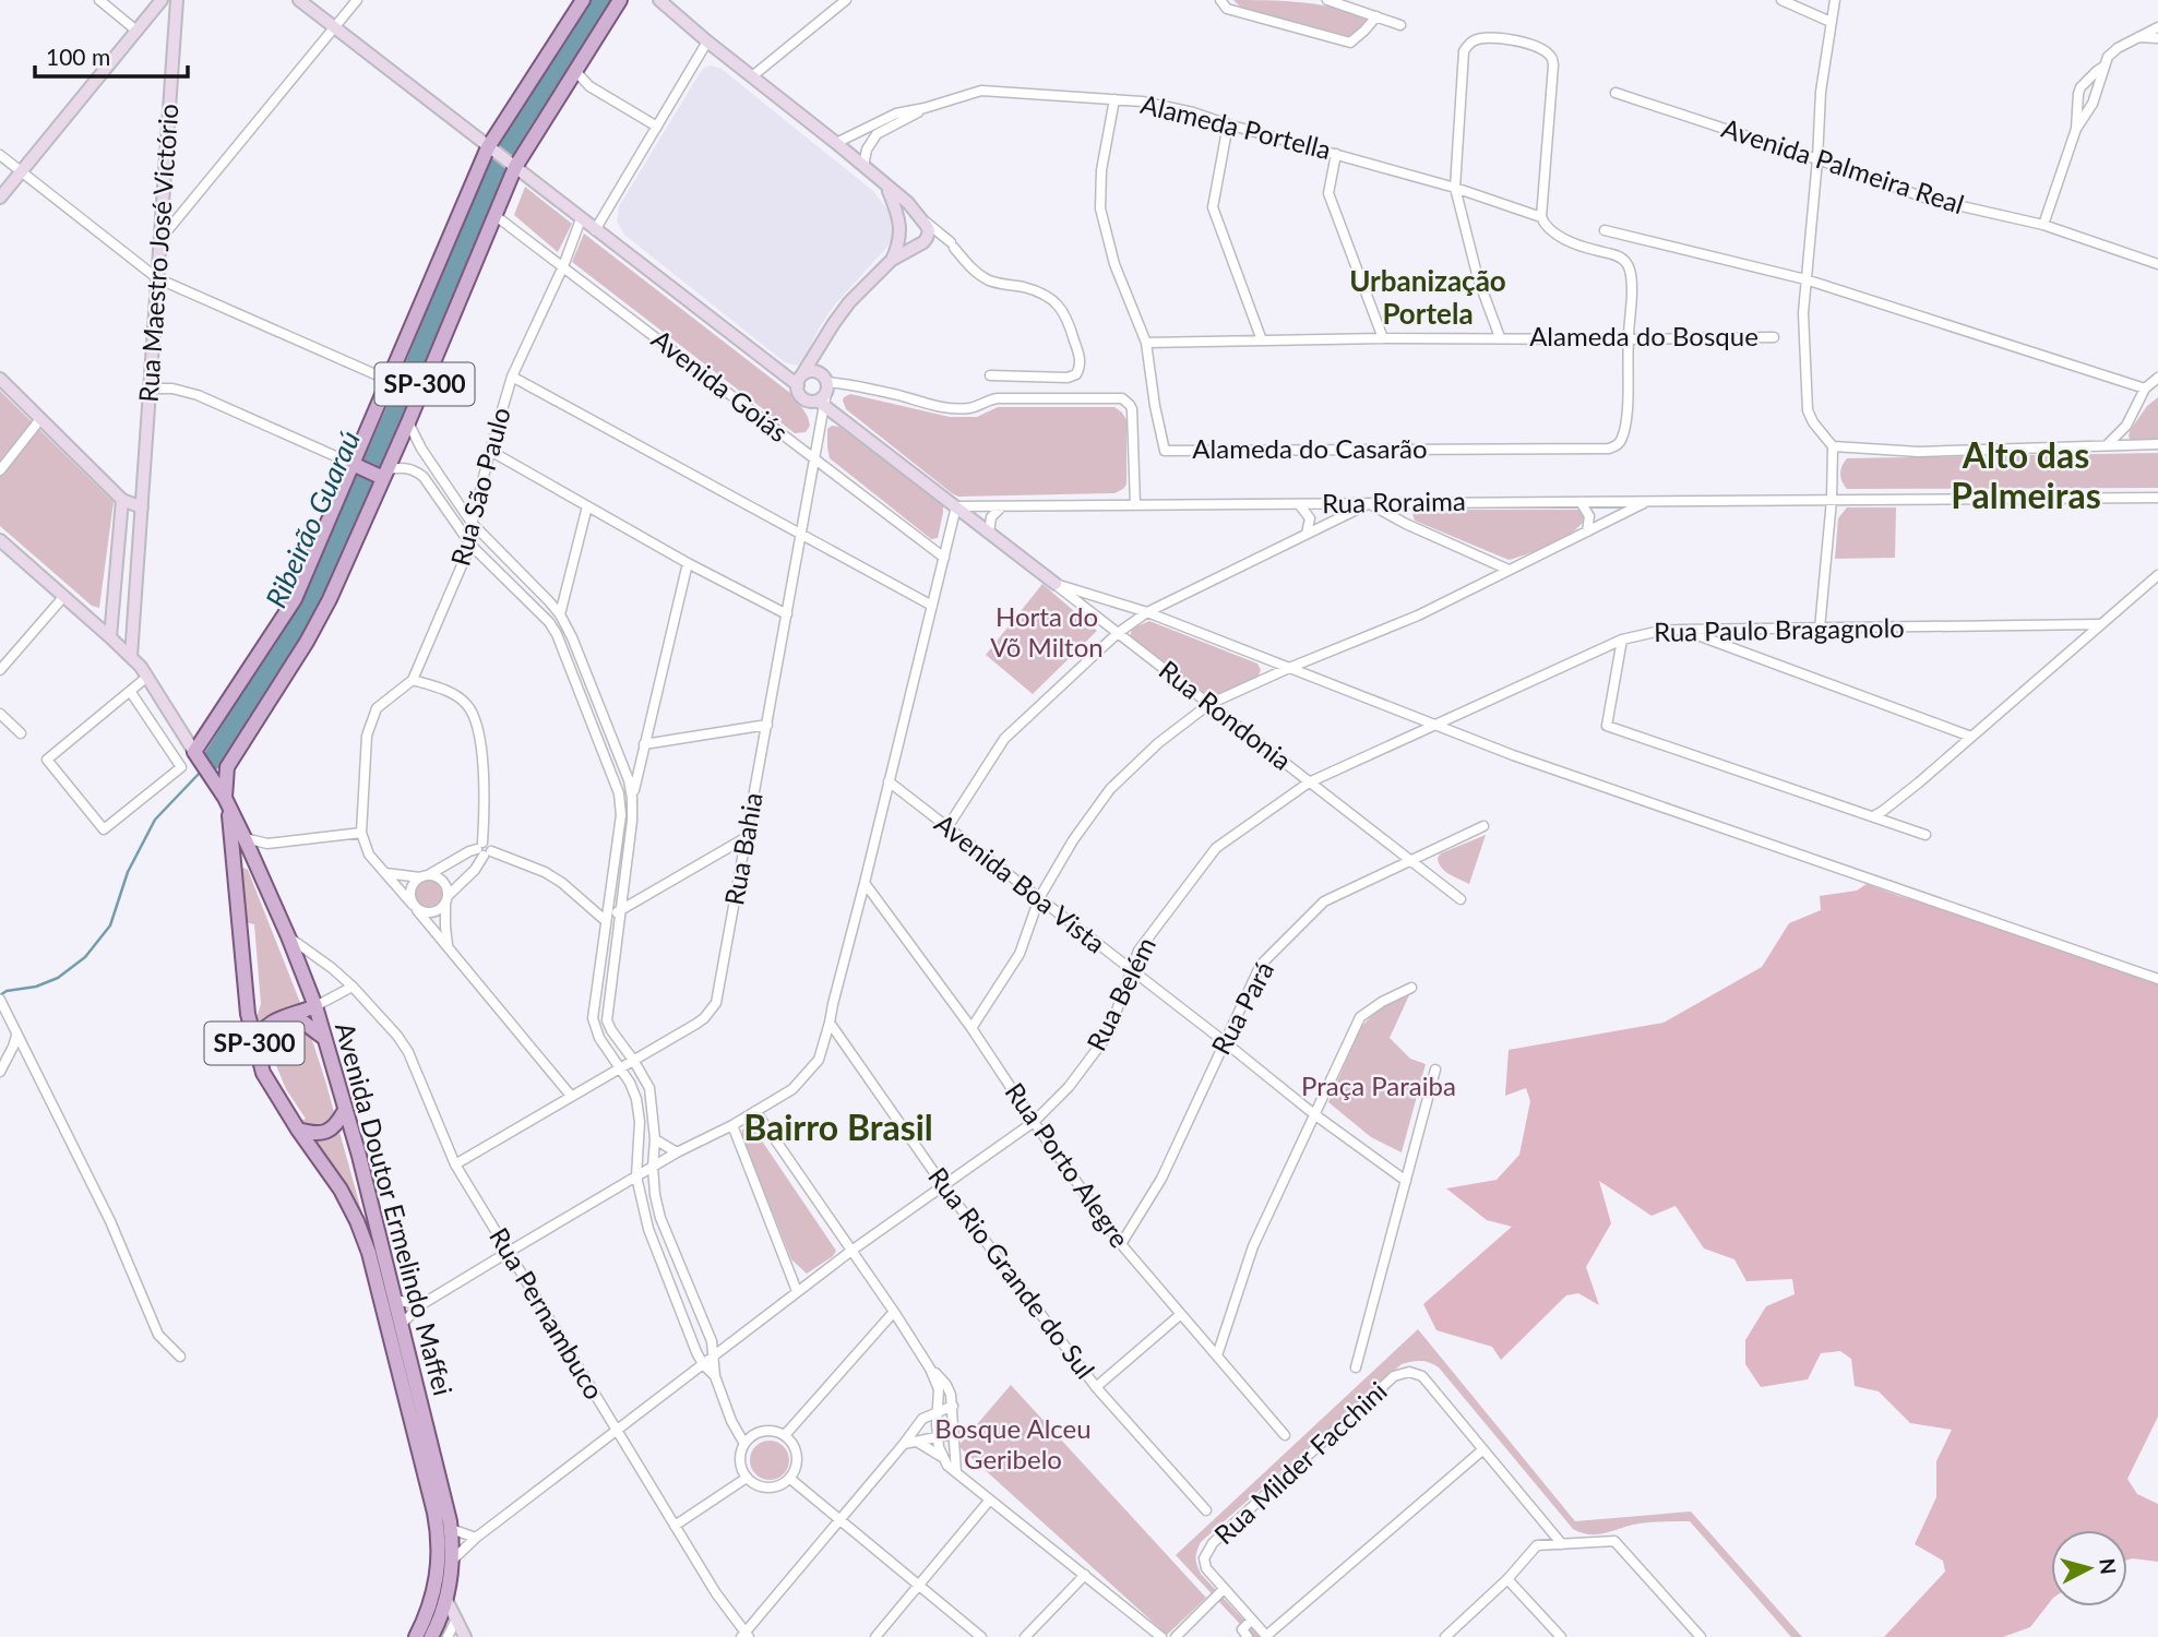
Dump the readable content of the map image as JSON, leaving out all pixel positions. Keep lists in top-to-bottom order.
{
  "streets": {
    "main road": ["SP-300", "Avenida Doutor Ermelindo Maffei"],
    "street": [
      "Alameda Portella",
      "Avenida Palmeira Real",
      "Rua Maestro José Victório",
      "Alameda do Bosque",
      "Avenida Goiás",
      "Alameda do Casarão",
      "Rua São Paulo",
      "Rua Roraima",
      "Rua Paulo Bragagnolo",
      "Rua Rondonia",
      "Rua Bahia",
      "Avenida Boa Vista",
      "Rua Belém",
      "Rua Pará",
      "Rua Porto Alegre",
      "Rua Rio Grande do Sul",
      "Rua Pernambuco",
      "Rua Milder Facchini"
    ]
  },
  "crossings": [
    ["Alameda Portella", "Alameda do Bosque"],
    ["Alameda Portella", "Alameda do Casarão"],
    ["Alameda do Bosque", "Alameda do Casarão"],
    ["SP-300", "Avenida Goiás"],
    ["SP-300", "Avenida Doutor Ermelindo Maffei"],
    ["Avenida Goiás", "Rua São Paulo"],
    ["Avenida Goiás", "Rua Bahia"],
    ["Rua Paulo Bragagnolo", "Rua Belém"],
    ["Rua Rondonia", "Rua Belém"],
    ["Rua Rondonia", "Rua Pará"],
    ["Rua Bahia", "Rua Pernambuco"],
    ["Avenida Boa Vista", "Rua Belém"],
    ["Avenida Boa Vista", "Rua Pará"],
    ["Rua Belém", "Rua Porto Alegre"],
    ["Rua Belém", "Avenida Doutor Ermelindo Maffei"],
    ["Rua Belém", "Rua Rio Grande do Sul"],
    ["Rua Belém", "Rua Pernambuco"],
    ["Rua Pará", "Rua Porto Alegre"],
    ["Avenida Doutor Ermelindo Maffei", "Rua Pernambuco"]
  ],
  "districts": ["Urbanização Portela", "Alto das Palmeiras", "Bairro Brasil"],
  "water": ["Ribeirão Guaraú"],
  "parks": ["Horta do Võ Milton", "Praça Paraiba", "Bosque Alceu Geribelo"],
  "scale_bar": "100 m",
  "north": "right"
}
